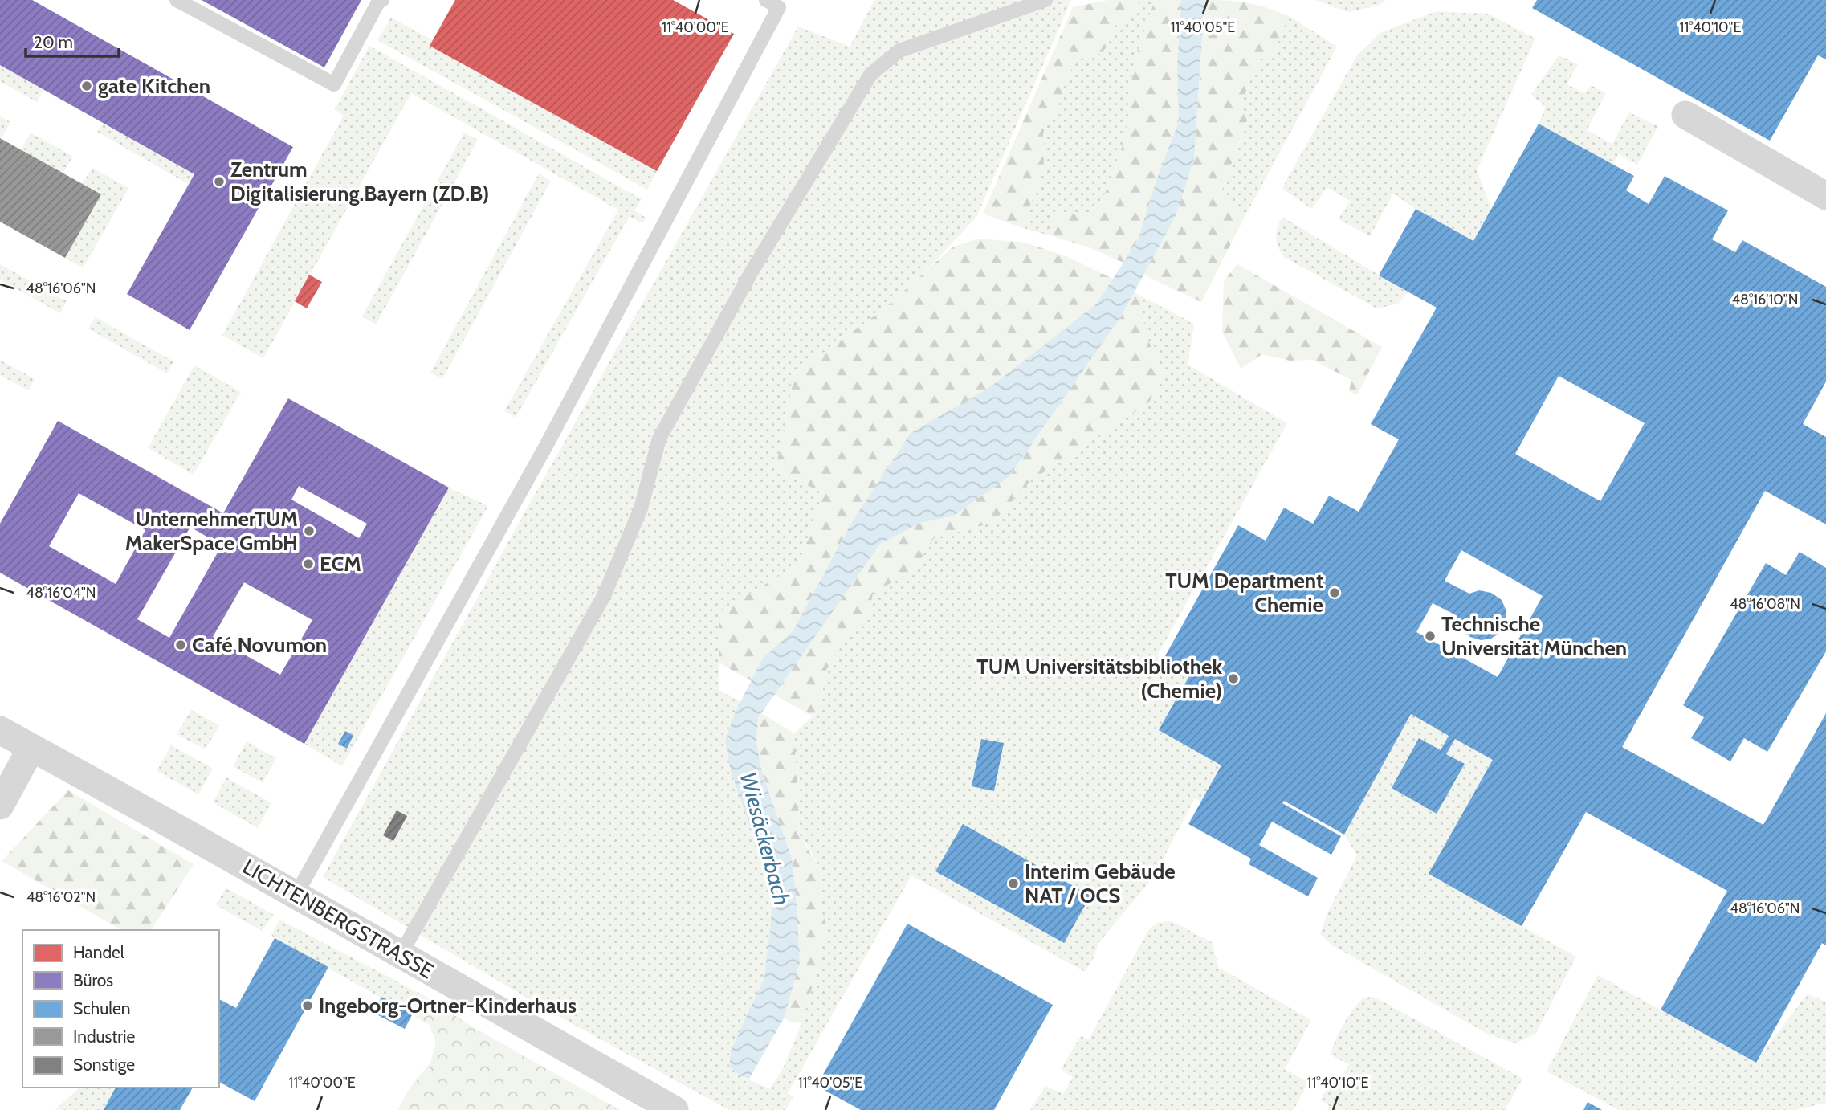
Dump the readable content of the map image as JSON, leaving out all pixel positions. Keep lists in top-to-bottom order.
{
  "streets": {
    "street": ["LICHTENBERGSTRASSE"]
  },
  "water": ["Wiesäckerbach"],
  "places": [
    "gate Kitchen",
    "Zentrum Digitalisierung.Bayern (ZD.B)",
    "UnternehmerTUM MakerSpace GmbH",
    "ECM",
    "TUM Department Chemie",
    "Technische Universität München",
    "Café Novumon",
    "TUM Universitätsbibliothek (Chemie)",
    "Interim Gebäude NAT / OCS",
    "Ingeborg-Ortner-Kinderhaus"
  ],
  "legend": [
    "Handel",
    "Büros",
    "Schulen",
    "Industrie",
    "Sonstige"
  ],
  "scale_bar": "20 m",
  "coordinates": [
    "11°40'10\"E",
    "11°40'00\"E",
    "11°40'05\"E",
    "48°16'06\"N",
    "48°16'10\"N",
    "48°16'04\"N",
    "48°16'08\"N",
    "48°16'02\"N"
  ]
}
